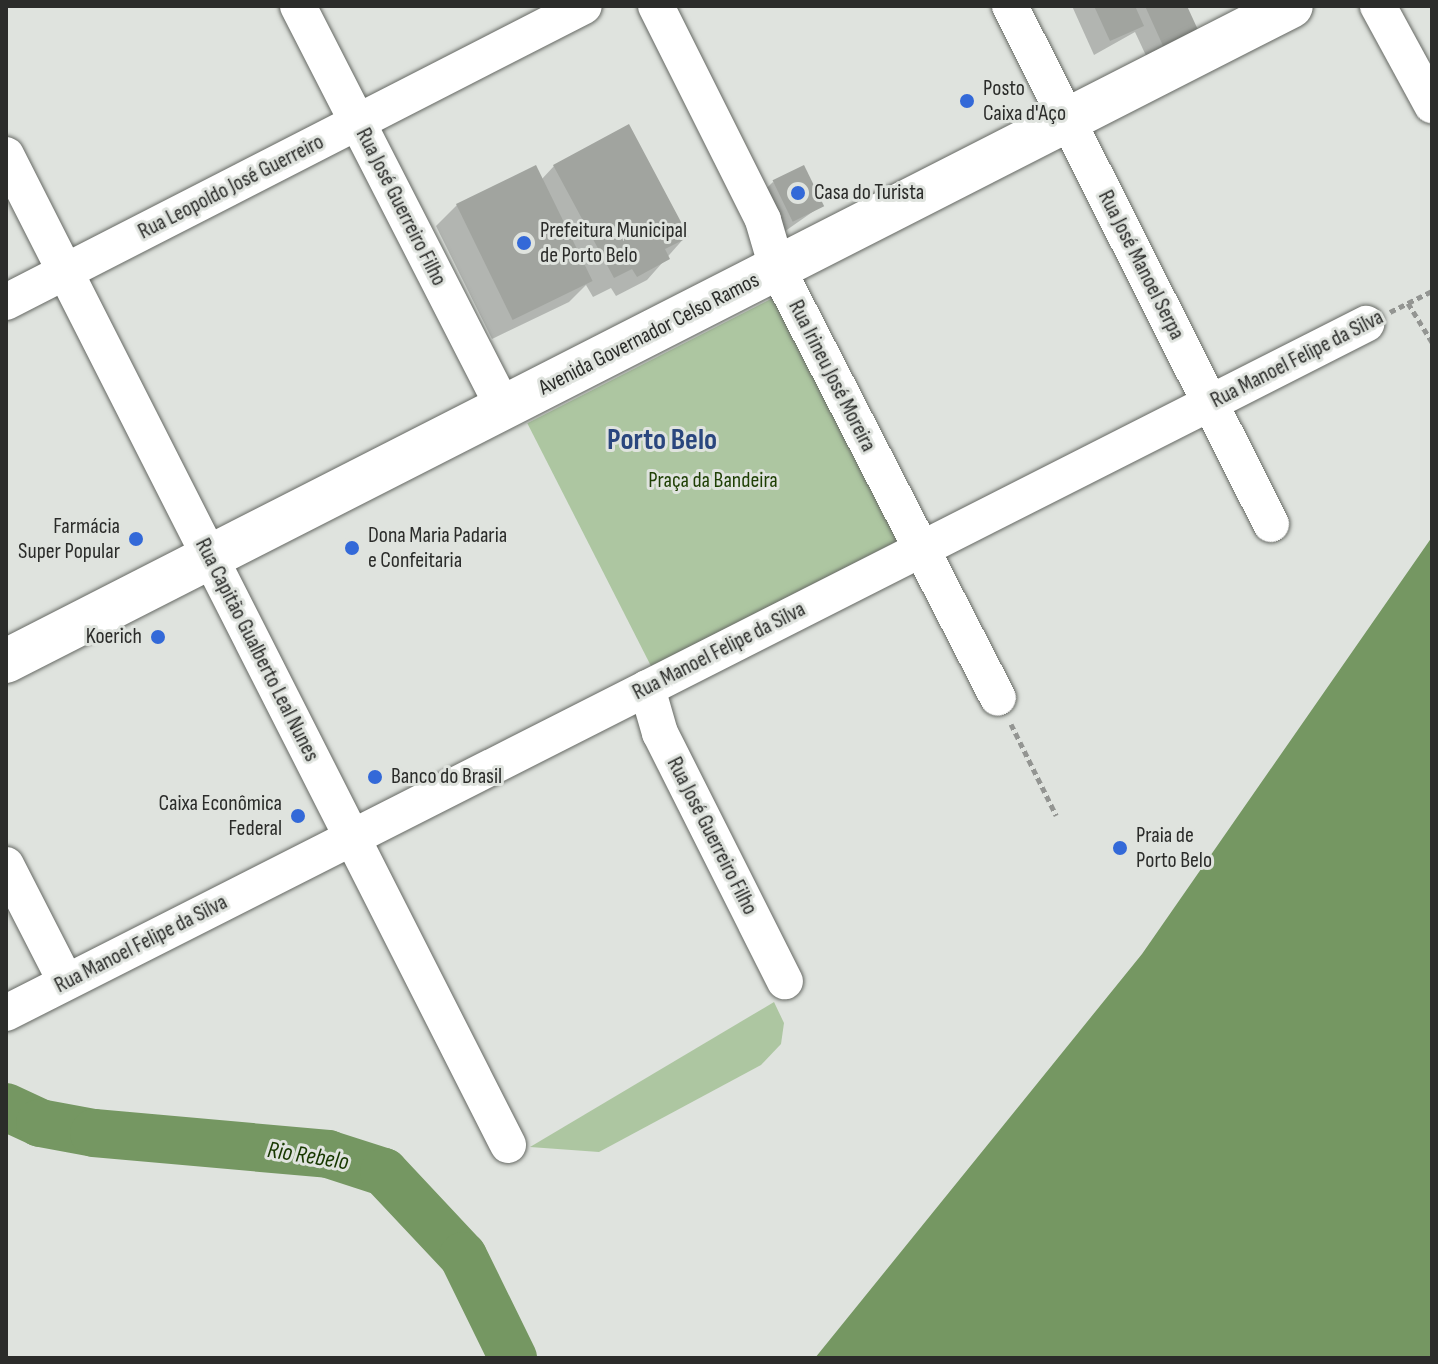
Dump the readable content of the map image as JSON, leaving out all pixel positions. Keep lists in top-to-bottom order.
{
  "streets": {
    "main road": ["Avenida Governador Celso Ramos"],
    "street": [
      "Rua Leopoldo José Guerreiro",
      "Rua José Guerreiro Filho",
      "Rua José Manoel Serpa",
      "Rua Manoel Felipe da Silva",
      "Rua Irineu José Moreira",
      "Rua Capitão Gualberto Leal Nunes"
    ]
  },
  "crossings": [
    ["Rua Leopoldo José Guerreiro", "Rua José Guerreiro Filho"],
    ["Rua Leopoldo José Guerreiro", "Rua Capitão Gualberto Leal Nunes"],
    ["Rua José Guerreiro Filho", "Avenida Governador Celso Ramos"],
    ["Rua José Guerreiro Filho", "Rua Manoel Felipe da Silva"],
    ["Rua José Manoel Serpa", "Avenida Governador Celso Ramos"],
    ["Rua José Manoel Serpa", "Rua Manoel Felipe da Silva"],
    ["Avenida Governador Celso Ramos", "Rua Irineu José Moreira"],
    ["Avenida Governador Celso Ramos", "Rua Capitão Gualberto Leal Nunes"],
    ["Rua Manoel Felipe da Silva", "Rua Irineu José Moreira"],
    ["Rua Manoel Felipe da Silva", "Rua Capitão Gualberto Leal Nunes"]
  ],
  "districts": ["Porto Belo"],
  "water": ["Rio Rebelo"],
  "parks": ["Praça da Bandeira"],
  "places": [
    "Posto Caixa d'Aço",
    "Casa do Turista",
    "Prefeitura Municipal de Porto Belo",
    "Farmácia Super Popular",
    "Dona Maria Padaria e Confeitaria",
    "Koerich",
    "Banco do Brasil",
    "Caixa Econômica Federal",
    "Praia de Porto Belo"
  ]
}
